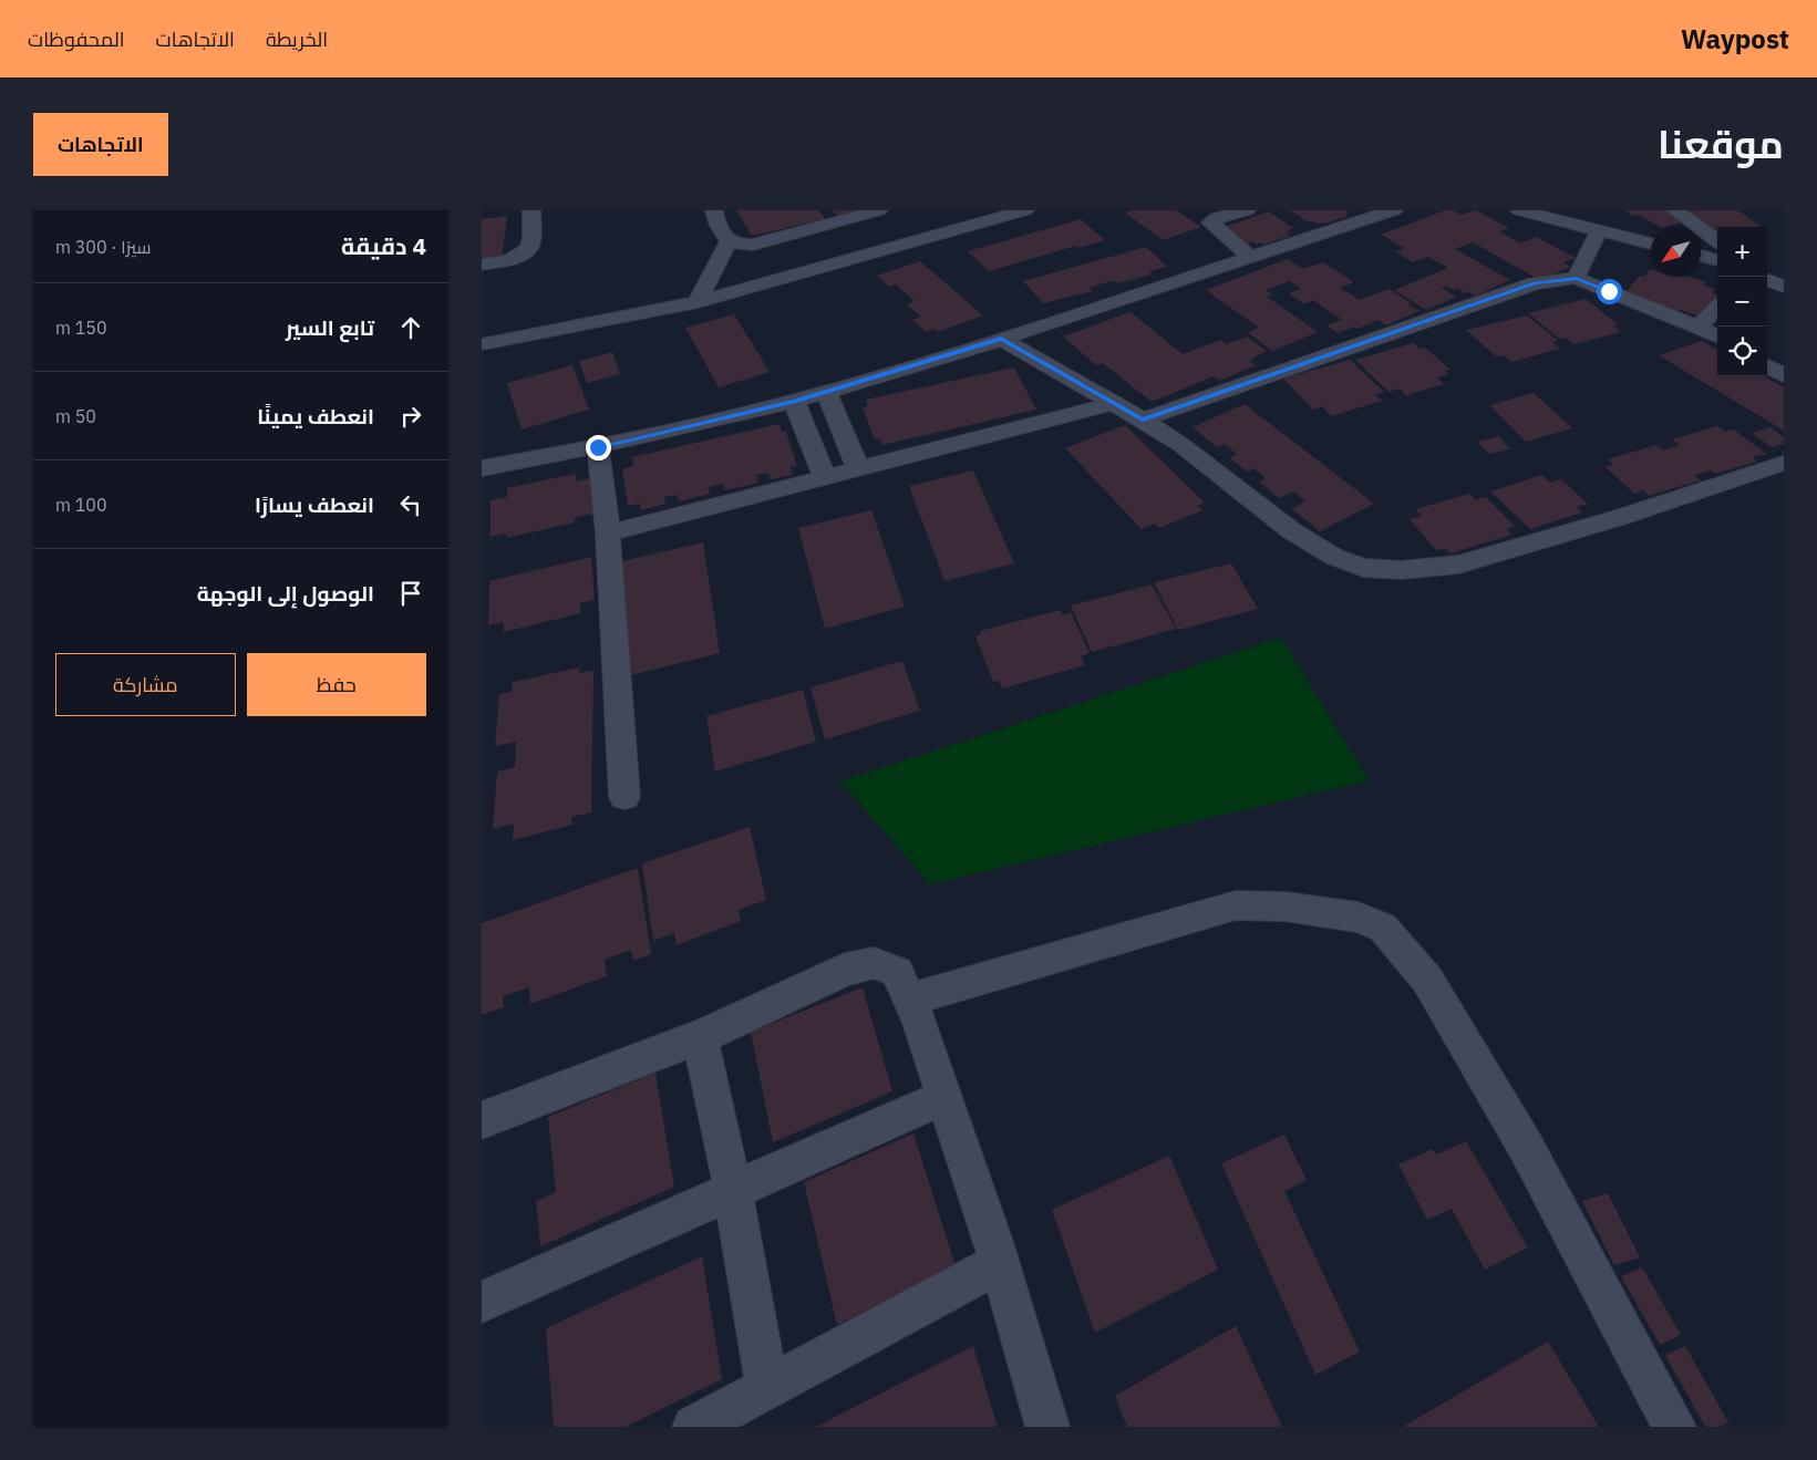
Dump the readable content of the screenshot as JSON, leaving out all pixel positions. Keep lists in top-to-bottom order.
{
  "north": "bottom left",
  "page": {
    "header": "Waypost",
    "nav": ["الخريطة", "الاتجاهات", "المحفوظات"],
    "title": "موقعنا",
    "buttons": [
      "الاتجاهات",
      ["حفظ", "مشاركة"]
    ],
    "heading": ["4 دقيقة", "سيرًا · 300 m"],
    "map_buttons": ["+", "−"],
    "list": [
      ["تابع السير", "150 m"],
      ["انعطف يمينًا", "50 m"],
      ["انعطف يسارًا", "100 m"],
      "الوصول إلى الوجهة"
    ]
  }
}
